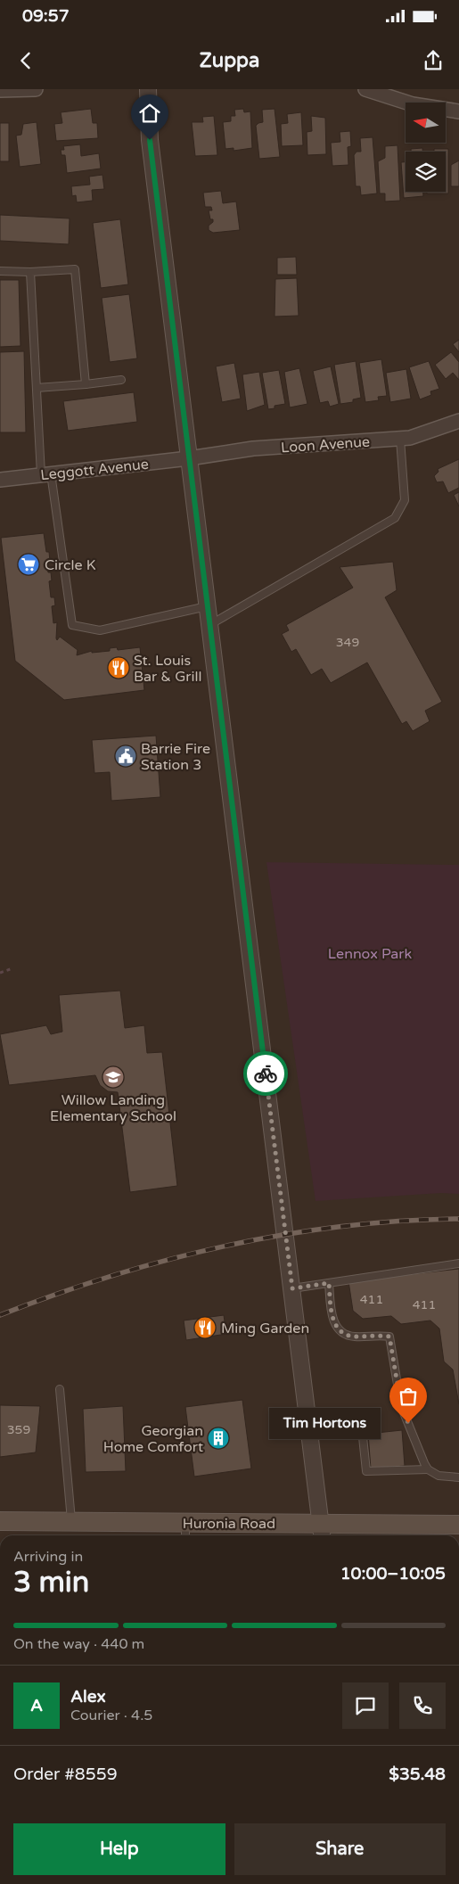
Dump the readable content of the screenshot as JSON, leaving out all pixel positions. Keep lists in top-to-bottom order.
{
  "streets": {
    "main road": ["Huronia Road"],
    "street": ["Loon Avenue", "Leggott Avenue"]
  },
  "crossings": [
    ["Loon Avenue", "Leggott Avenue"]
  ],
  "parks": ["Lennox Park"],
  "places": {
    "supermarket": ["Circle K"],
    "restaurant": ["St. Louis Bar & Grill", "Ming Garden"],
    "public building": ["Barrie Fire Station 3"],
    "school or university": ["Willow Landing Elementary School"],
    "other": ["Tim Hortons"],
    "building": ["Georgian Home Comfort"]
  },
  "house_numbers": [
    "349",
    "411",
    "411",
    "359"
  ],
  "north": "left",
  "page": {
    "status": "09:57",
    "header": "Zuppa",
    "bubble": "Tim Hortons",
    "heading": ["3 min", "Arriving in", "10:00–10:05"],
    "panel": [
      "Alex",
      "Courier · 4.5",
      "Order #8559",
      "$35.48"
    ],
    "bar": "On the way · 440 m",
    "round": "A",
    "buttons": ["Help", "Share"]
  }
}
